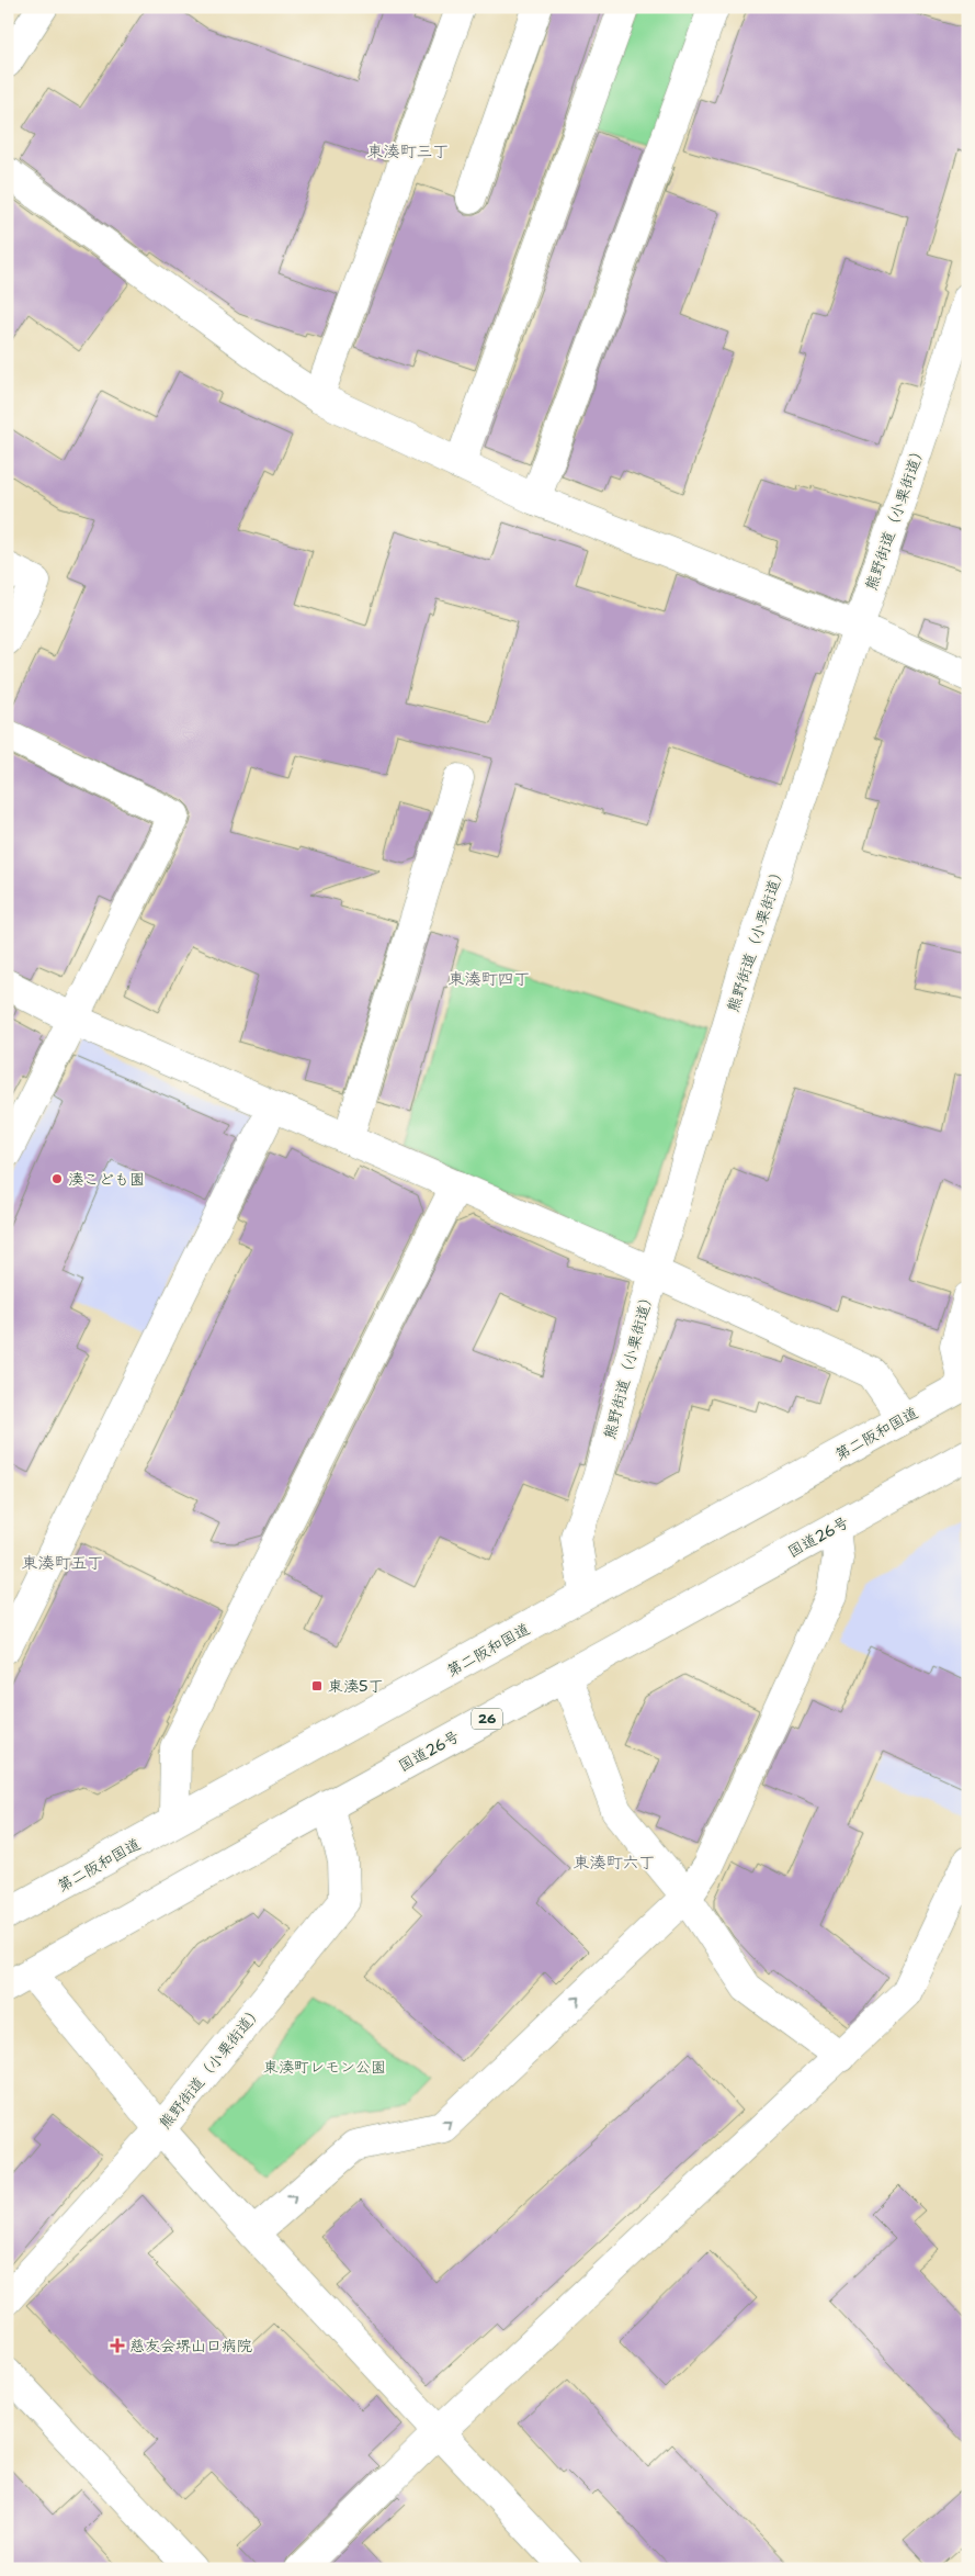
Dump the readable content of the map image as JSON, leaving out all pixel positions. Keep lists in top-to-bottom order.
{
  "streets": {
    "main road": [
      "熊野街道（小栗街道）",
      "第二阪和国道",
      "国道26号",
      "26"
    ]
  },
  "crossings": [
    ["熊野街道（小栗街道）", "国道26号"],
    ["国道26号", "26"]
  ],
  "districts": [
    "東湊町三丁",
    "東湊町四丁",
    "東湊町五丁",
    "東湊町六丁"
  ],
  "parks": ["東湊町レモン公園"],
  "places": {
    "other": ["湊こども園"],
    "transit": ["東湊5丁"],
    "health": ["慈友会堺山口病院"]
  }
}
